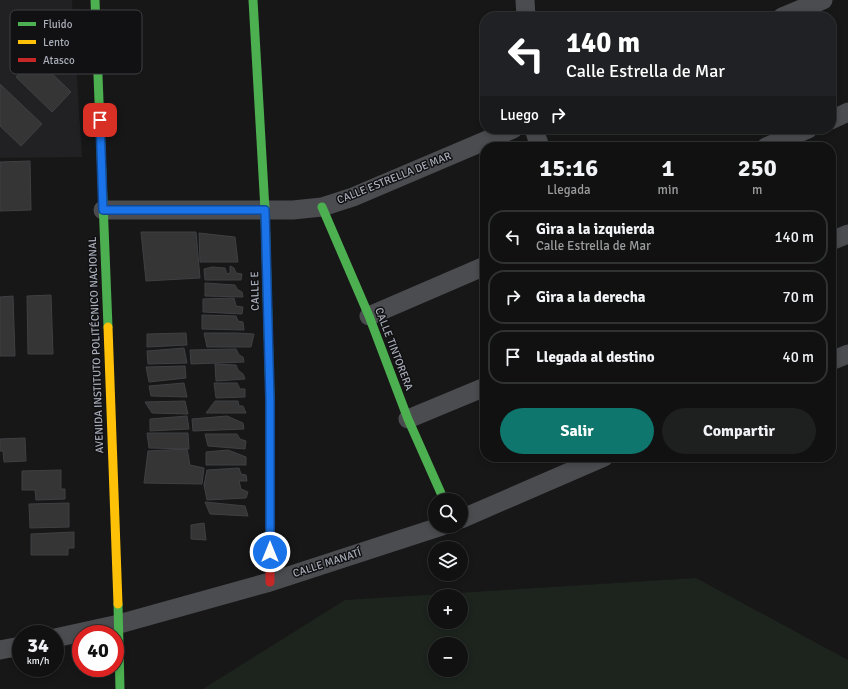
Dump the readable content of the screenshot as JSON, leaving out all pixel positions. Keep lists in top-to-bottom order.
{
  "streets": {
    "street": [
      "CALLE ESTRELLA DE MAR",
      "CALLE E",
      "AVENIDA INSTITUTO POLITÉCNICO NACIONAL",
      "CALLE TINTORERA",
      "CALLE MANATÍ"
    ]
  },
  "crossings": [
    ["CALLE ESTRELLA DE MAR", "CALLE E"],
    ["CALLE ESTRELLA DE MAR", "AVENIDA INSTITUTO POLITÉCNICO NACIONAL"],
    ["CALLE ESTRELLA DE MAR", "CALLE TINTORERA"],
    ["CALLE E", "CALLE MANATÍ"],
    ["AVENIDA INSTITUTO POLITÉCNICO NACIONAL", "CALLE MANATÍ"]
  ],
  "legend": ["Fluido", "Lento", "Atasco"],
  "page": {
    "turn": ["140 m", "Calle Estrella de Mar"],
    "then": "Luego",
    "eta": [
      "15:16",
      "Llegada",
      "1",
      "min",
      "250",
      "m"
    ],
    "list": [
      {
        "name": "Gira a la izquierda",
        "note": "Calle Estrella de Mar",
        "value": "140 m"
      },
      {
        "name": "Gira a la derecha",
        "value": "70 m"
      },
      {
        "name": "Llegada al destino",
        "value": "40 m"
      }
    ],
    "buttons": ["Salir", "Compartir"],
    "map_buttons": ["+", "−"],
    "speed": "34 km/h",
    "limit": "40"
  }
}
